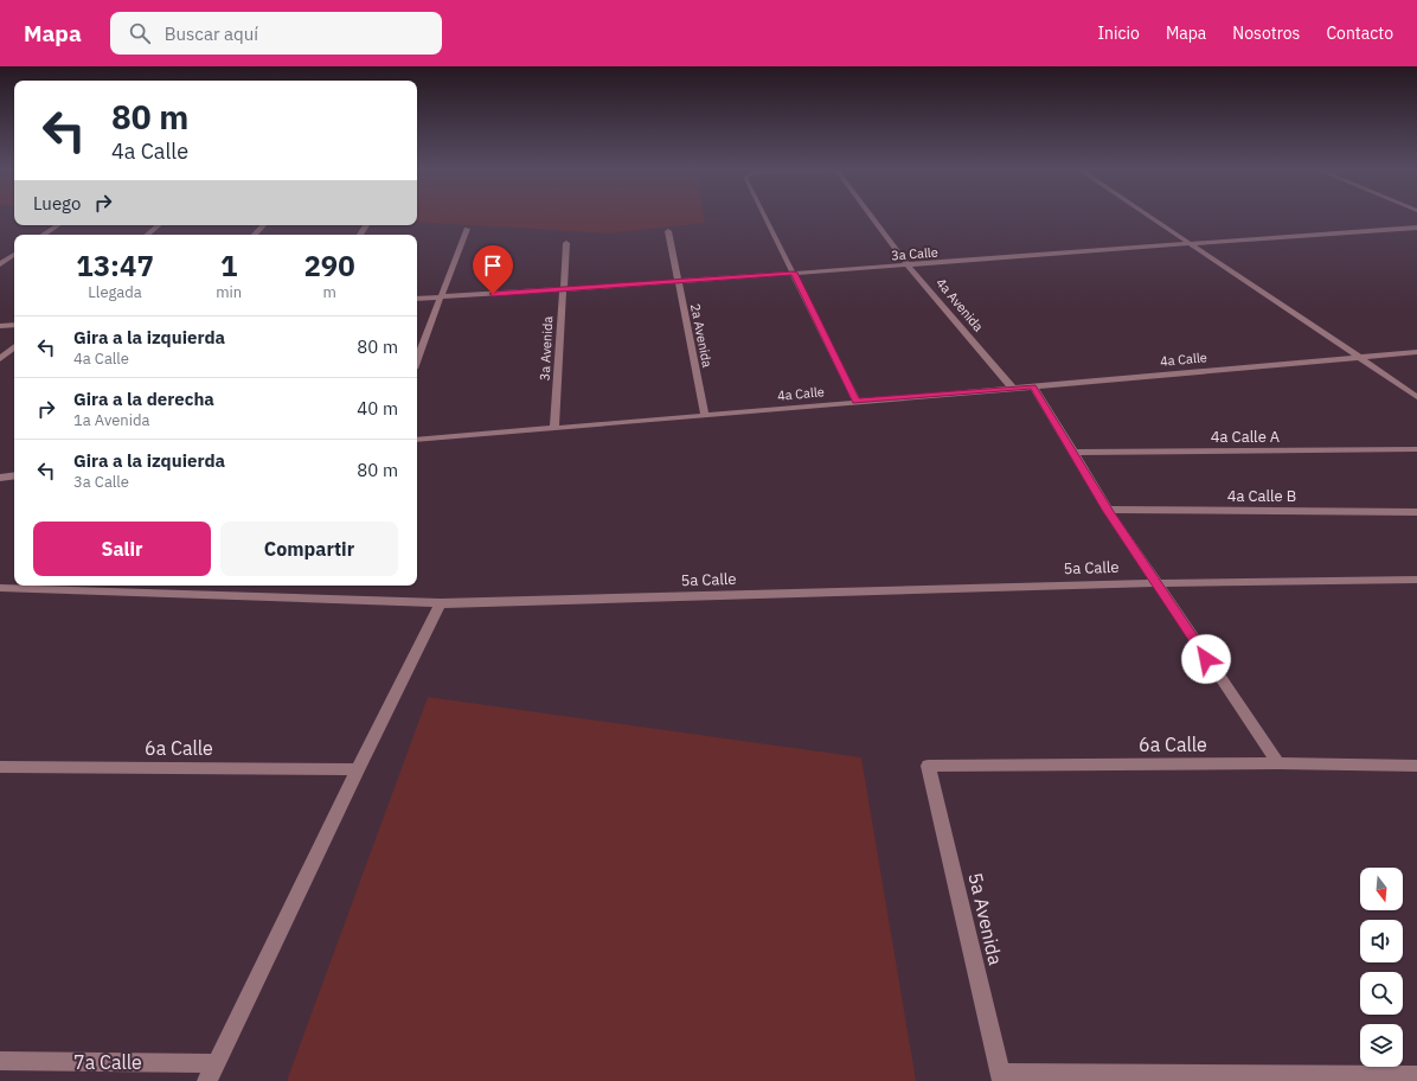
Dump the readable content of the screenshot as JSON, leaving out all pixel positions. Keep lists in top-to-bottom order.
{
  "streets": {
    "street": [
      "3a Calle",
      "4a Avenida",
      "2a Avenida",
      "3a Avenida",
      "4a Calle",
      "4a Calle A",
      "4a Calle B",
      "5a Calle",
      "6a Calle",
      "5a Avenida",
      "7a Calle"
    ]
  },
  "crossings": [
    ["3a Calle", "4a Avenida"],
    ["3a Calle", "2a Avenida"],
    ["3a Calle", "3a Avenida"],
    ["4a Avenida", "4a Calle"],
    ["2a Avenida", "4a Calle"],
    ["3a Avenida", "4a Calle"],
    ["6a Calle", "5a Avenida"]
  ],
  "north": "bottom",
  "page": {
    "header": "Mapa",
    "search": "Buscar aquí",
    "nav": [
      "Inicio",
      "Mapa",
      "Nosotros",
      "Contacto"
    ],
    "turn": ["80 m", "4a Calle"],
    "then": "Luego",
    "eta": [
      "13:47",
      "Llegada",
      "1",
      "min",
      "290",
      "m"
    ],
    "list": [
      {
        "name": "Gira a la izquierda",
        "note": "4a Calle",
        "value": "80 m"
      },
      {
        "name": "Gira a la derecha",
        "note": "1a Avenida",
        "value": "40 m"
      },
      {
        "name": "Gira a la izquierda",
        "note": "3a Calle",
        "value": "80 m"
      }
    ],
    "buttons": ["Salir", "Compartir"]
  }
}
